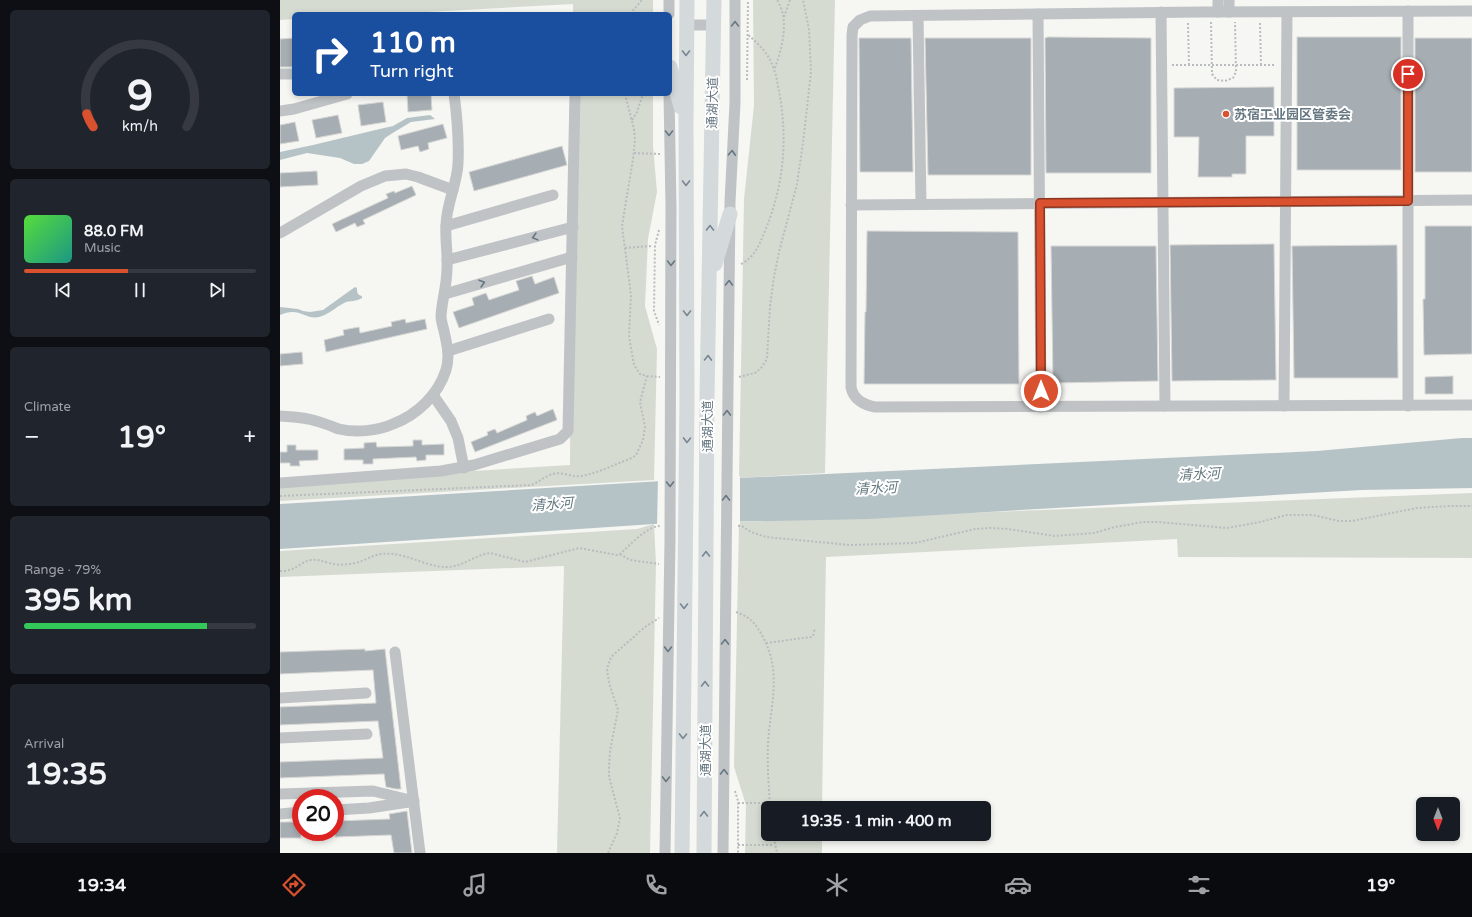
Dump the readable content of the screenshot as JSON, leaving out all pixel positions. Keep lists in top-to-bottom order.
{
  "streets": {
    "main road": ["通湖大道"]
  },
  "water": ["清水河"],
  "places": ["苏宿工业园区管委会"],
  "north": "bottom",
  "page": {
    "turn": ["110 m", "Turn right"],
    "song": ["88.0 FM", "Music"],
    "tile": [
      "Climate",
      ["Range · 79%", "395 km"],
      ["Arrival", "19:35"]
    ],
    "heat": ["−", "19°", "+"],
    "limit": "20",
    "trip": "19:35 · 1 min · 400 m",
    "tabs": ["19:34", "19°"],
    "gauge": ["9", "km/h"]
  }
}
